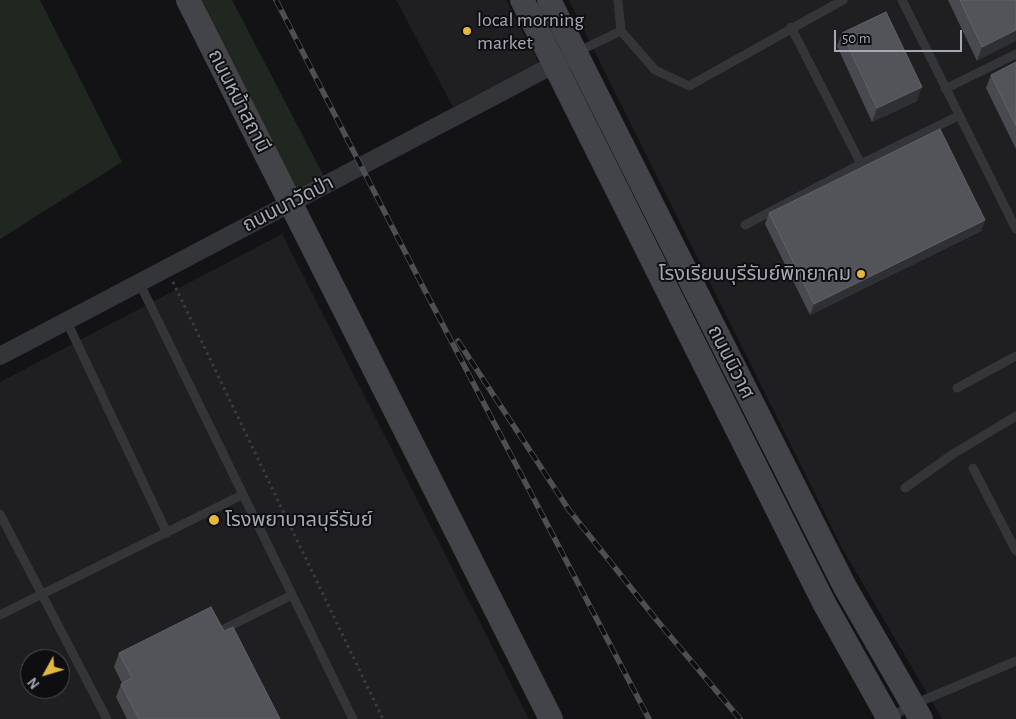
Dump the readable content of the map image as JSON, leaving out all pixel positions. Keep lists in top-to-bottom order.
{
  "streets": {
    "street": ["ถนนหน้าสถานี", "ถนนนาวัดป่า", "ถนนนิวาศ"]
  },
  "crossings": [
    ["ถนนหน้าสถานี", "ถนนนาวัดป่า"],
    ["ถนนนาวัดป่า", "ถนนนิวาศ"]
  ],
  "places": ["local morning market", "โรงเรียนบุรีรัมย์พิทยาคม", "โรงพยาบาลบุรีรัมย์"],
  "scale_bar": "50 m",
  "north": "bottom left"
}
